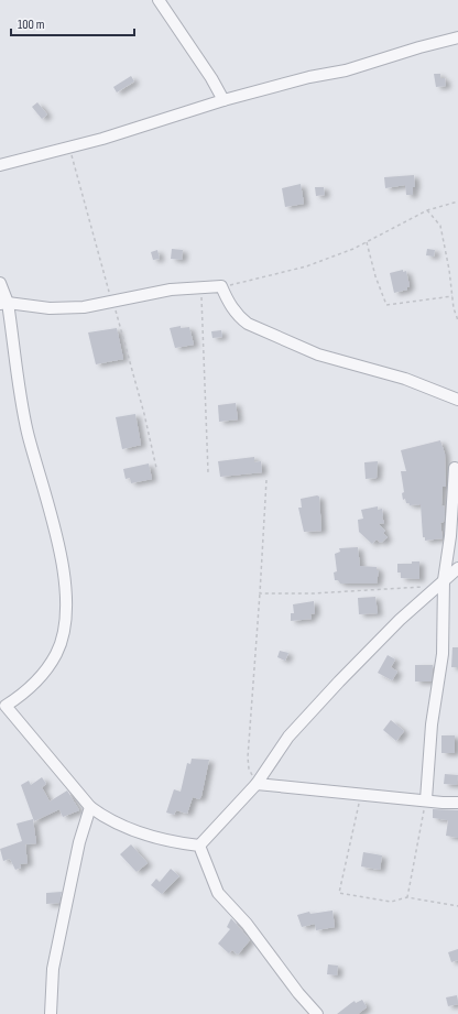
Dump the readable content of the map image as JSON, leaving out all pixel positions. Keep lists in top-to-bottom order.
{
  "scale_bar": "100 m"
}
